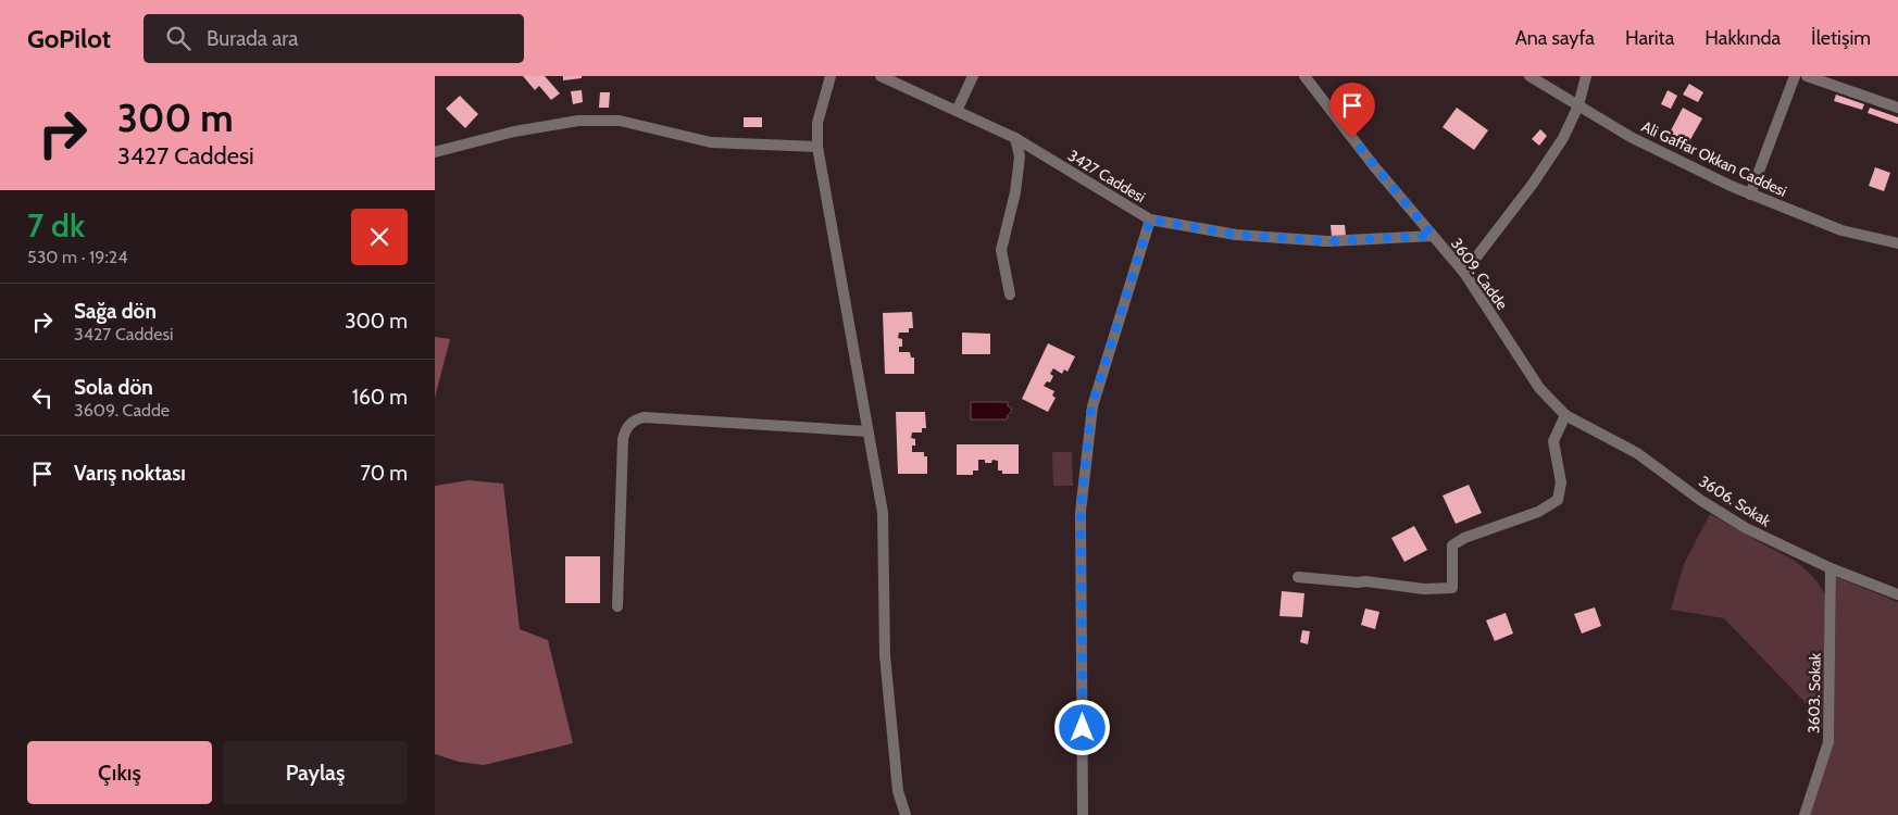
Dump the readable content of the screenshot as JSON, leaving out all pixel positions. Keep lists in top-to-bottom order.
{
  "streets": {
    "street": [
      "Ali Gaffar Okkan Caddesi",
      "3427 Caddesi",
      "3609. Cadde",
      "3606. Sokak",
      "3603. Sokak"
    ]
  },
  "crossings": [
    ["3427 Caddesi", "3609. Cadde"],
    ["3609. Cadde", "3606. Sokak"],
    ["3606. Sokak", "3603. Sokak"]
  ],
  "page": {
    "header": "GoPilot",
    "search": "Burada ara",
    "nav": [
      "Ana sayfa",
      "Harita",
      "Hakkında",
      "İletişim"
    ],
    "turn": ["300 m", "3427 Caddesi"],
    "heading": ["7 dk", "530 m · 19:24"],
    "list": [
      {
        "name": "Sağa dön",
        "note": "3427 Caddesi",
        "value": "300 m"
      },
      {
        "name": "Sola dön",
        "note": "3609. Cadde",
        "value": "160 m"
      },
      {
        "name": "Varış noktası",
        "value": "70 m"
      }
    ],
    "buttons": ["Çıkış", "Paylaş"]
  }
}
